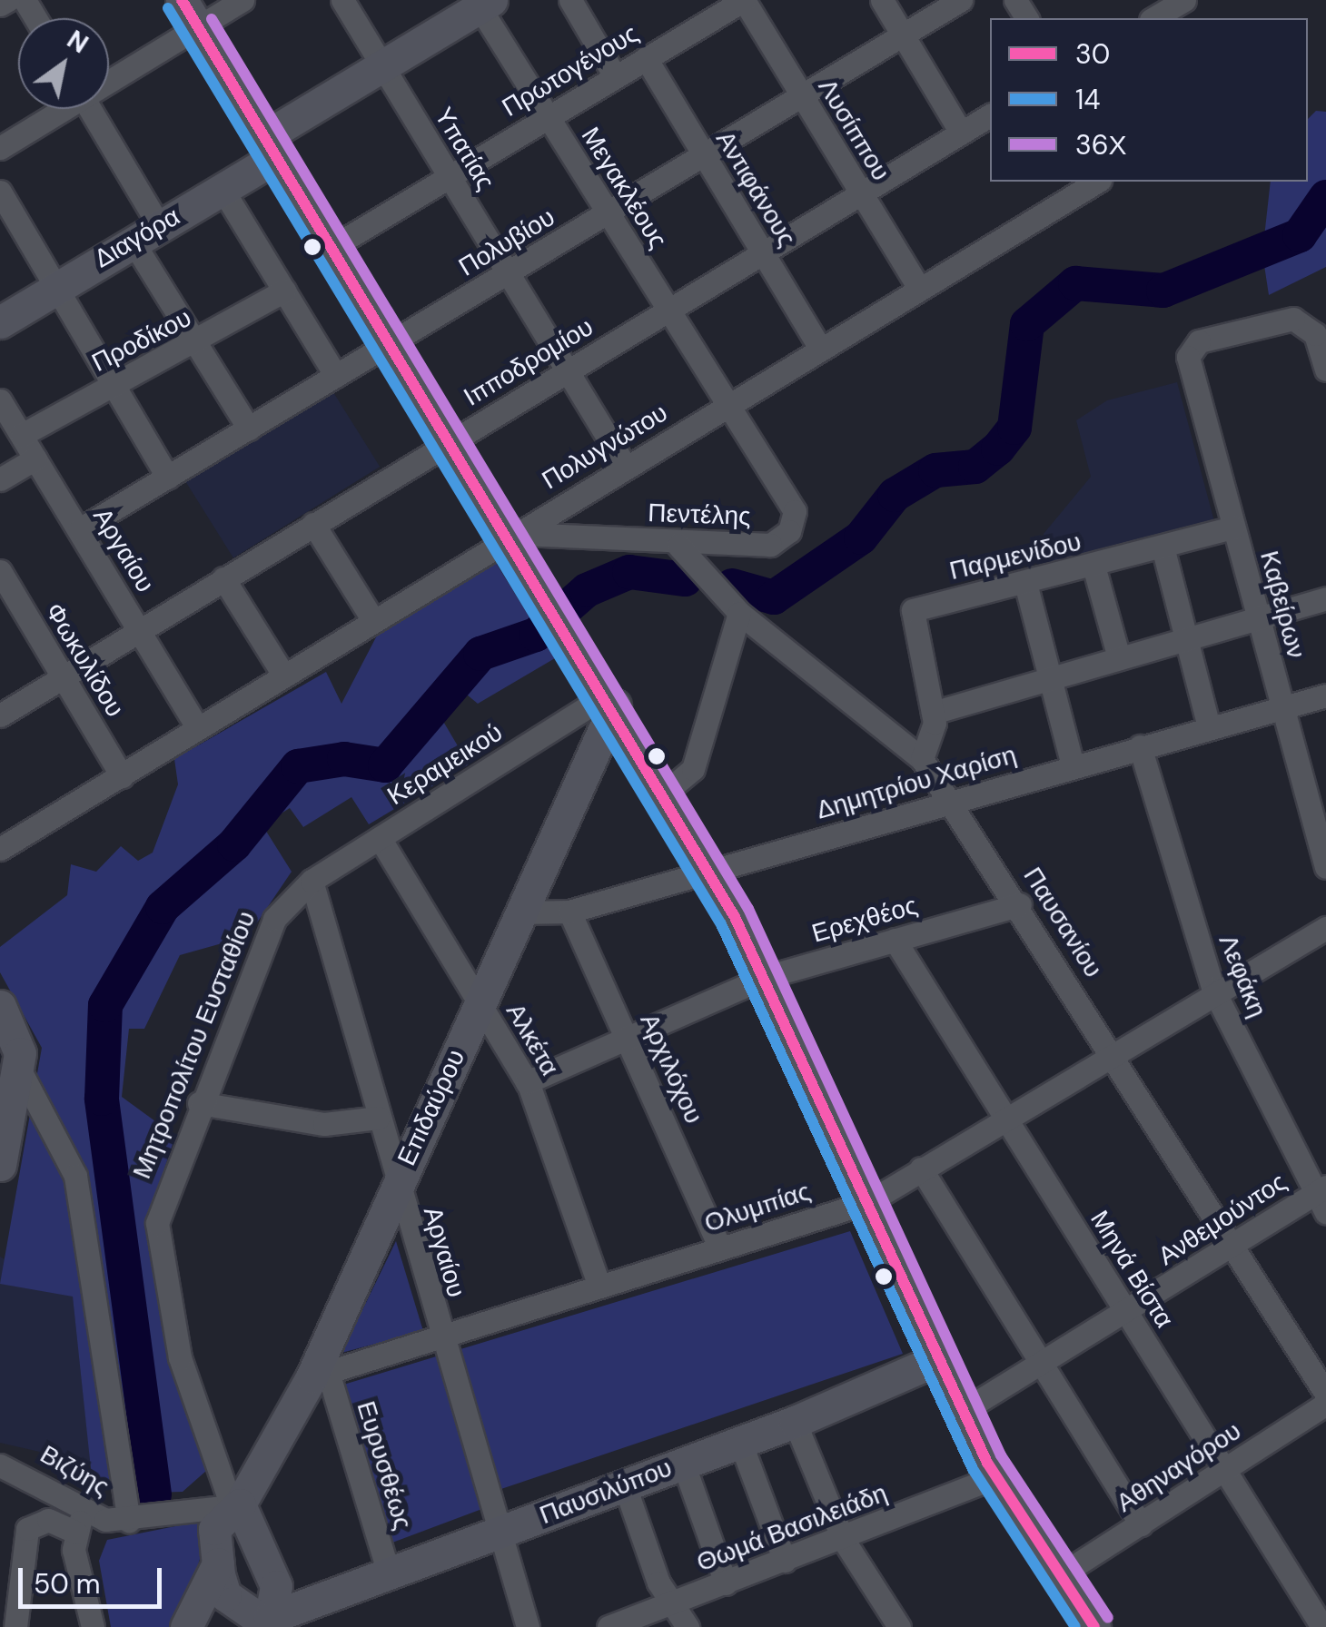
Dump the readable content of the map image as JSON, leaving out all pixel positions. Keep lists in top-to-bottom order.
{
  "streets": {
    "street": [
      "Πρωτογένους",
      "Λυσίππου",
      "Υπατίας",
      "Μεγακλέους",
      "Αντιφάνους",
      "Διαγόρα",
      "Πολυβίου",
      "Προδίκου",
      "Ιπποδρομίου",
      "Πολυγνώτου",
      "Πεντέλης",
      "Αργαίου",
      "Παρμενίδου",
      "Καβείρων",
      "Φωκυλίδου",
      "Κεραμεικού",
      "Δημητρίου Χαρίση",
      "Ερεχθέος",
      "Παυσανίου",
      "Λεφάκη",
      "Αλκέτα",
      "Μητροπολίτου Ευσταθίου",
      "Αρχιλόχου",
      "Επιδαύρου",
      "Ολυμπίας",
      "Ανθεμούντος",
      "Μηνά Βίστα",
      "Ευρυσθέως",
      "Αθηναγόρου",
      "Βιζύης",
      "Παυσιλύπου",
      "Θωμά Βασιλειάδη"
    ]
  },
  "crossings": [
    ["Πρωτογένους", "Λυσίππου"],
    ["Πρωτογένους", "Υπατίας"],
    ["Πρωτογένους", "Μεγακλέους"],
    ["Πρωτογένους", "Αντιφάνους"],
    ["Λυσίππου", "Πολυβίου"],
    ["Λυσίππου", "Ιπποδρομίου"],
    ["Λυσίππου", "Πολυγνώτου"],
    ["Υπατίας", "Διαγόρα"],
    ["Υπατίας", "Πολυβίου"],
    ["Υπατίας", "Ιπποδρομίου"],
    ["Υπατίας", "Πολυγνώτου"],
    ["Μεγακλέους", "Διαγόρα"],
    ["Μεγακλέους", "Πολυβίου"],
    ["Μεγακλέους", "Ιπποδρομίου"],
    ["Μεγακλέους", "Πολυγνώτου"],
    ["Μεγακλέους", "Πεντέλης"],
    ["Αντιφάνους", "Πολυβίου"],
    ["Αντιφάνους", "Ιπποδρομίου"],
    ["Αντιφάνους", "Πολυγνώτου"],
    ["Πολυβίου", "Αργαίου"],
    ["Προδίκου", "Αργαίου"],
    ["Ιπποδρομίου", "Αργαίου"],
    ["Ιπποδρομίου", "Φωκυλίδου"],
    ["Πολυγνώτου", "Πεντέλης"],
    ["Πολυγνώτου", "Αργαίου"],
    ["Πολυγνώτου", "Φωκυλίδου"],
    ["Πεντέλης", "Παυσανίου"],
    ["Αργαίου", "Κεραμεικού"],
    ["Αργαίου", "Μητροπολίτου Ευσταθίου"],
    ["Αργαίου", "Επιδαύρου"],
    ["Αργαίου", "Ολυμπίας"],
    ["Αργαίου", "Παυσιλύπου"],
    ["Παρμενίδου", "Καβείρων"],
    ["Καβείρων", "Δημητρίου Χαρίση"],
    ["Κεραμεικού", "Αλκέτα"],
    ["Κεραμεικού", "Μητροπολίτου Ευσταθίου"],
    ["Κεραμεικού", "Επιδαύρου"],
    ["Δημητρίου Χαρίση", "Παυσανίου"],
    ["Δημητρίου Χαρίση", "Λεφάκη"],
    ["Δημητρίου Χαρίση", "Αρχιλόχου"],
    ["Δημητρίου Χαρίση", "Επιδαύρου"],
    ["Ερεχθέος", "Παυσανίου"],
    ["Ερεχθέος", "Αλκέτα"],
    ["Ερεχθέος", "Αρχιλόχου"],
    ["Ερεχθέος", "Μηνά Βίστα"],
    ["Παυσανίου", "Ολυμπίας"],
    ["Παυσανίου", "Ανθεμούντος"],
    ["Λεφάκη", "Ολυμπίας"],
    ["Λεφάκη", "Ανθεμούντος"],
    ["Αλκέτα", "Επιδαύρου"],
    ["Αλκέτα", "Ολυμπίας"],
    ["Μητροπολίτου Ευσταθίου", "Επιδαύρου"],
    ["Μητροπολίτου Ευσταθίου", "Βιζύης"],
    ["Αρχιλόχου", "Ολυμπίας"],
    ["Επιδαύρου", "Ολυμπίας"],
    ["Επιδαύρου", "Ευρυσθέως"],
    ["Επιδαύρου", "Βιζύης"],
    ["Επιδαύρου", "Παυσιλύπου"],
    ["Ολυμπίας", "Μηνά Βίστα"],
    ["Ολυμπίας", "Ευρυσθέως"],
    ["Ανθεμούντος", "Μηνά Βίστα"],
    ["Μηνά Βίστα", "Αθηναγόρου"],
    ["Ευρυσθέως", "Παυσιλύπου"]
  ],
  "lines": ["transit line 30", "transit line 14", "transit line 36Χ"],
  "legend": ["30", "14", "36Χ"],
  "scale_bar": "50 m",
  "north": "top right"
}
